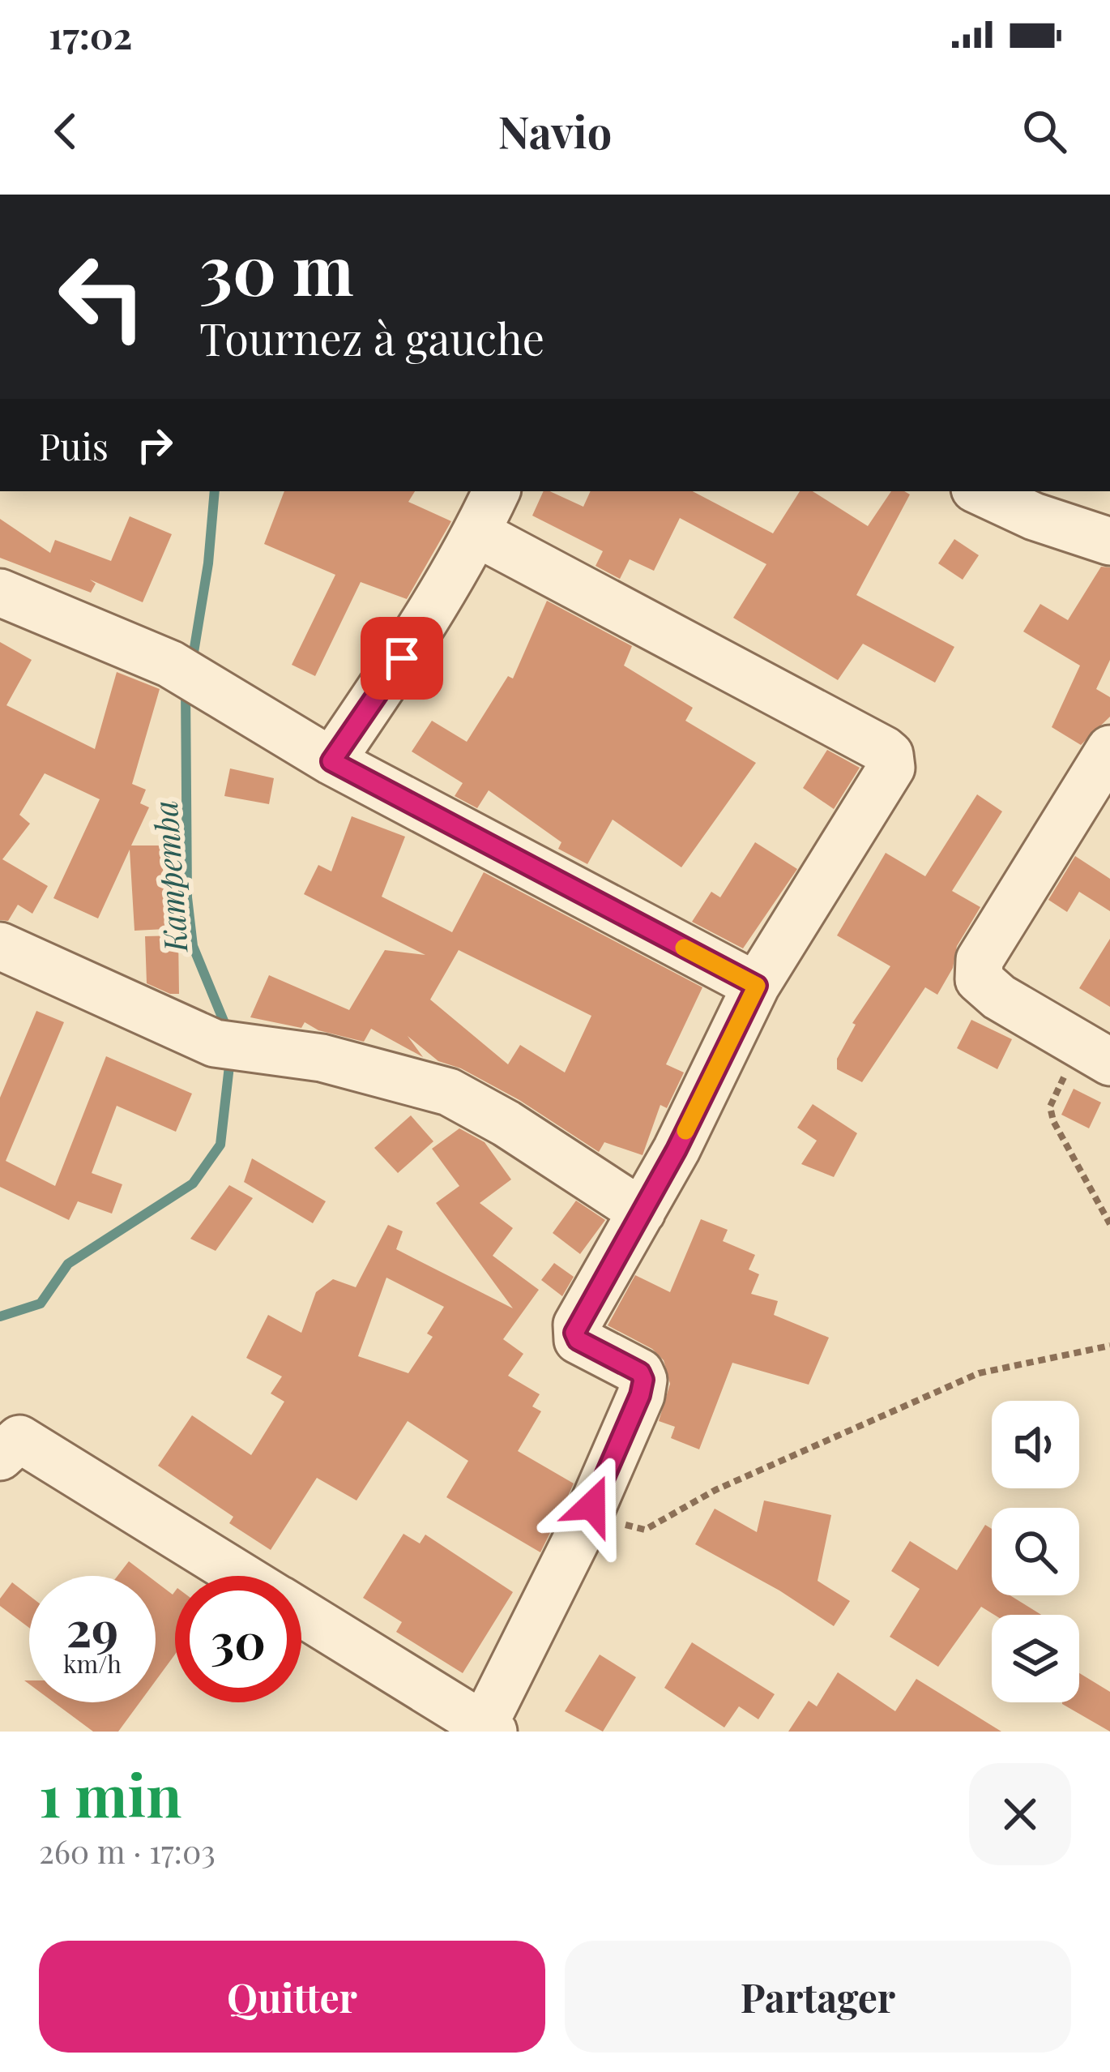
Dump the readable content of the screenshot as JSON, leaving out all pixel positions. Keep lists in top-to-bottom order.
{
  "water": ["Kampemba"],
  "page": {
    "status": "17:02",
    "header": "Navio",
    "turn": ["30 m", "Tournez à gauche"],
    "then": "Puis",
    "speed": "29 km/h",
    "limit": "30",
    "heading": ["1 min", "260 m · 17:03"],
    "buttons": ["Quitter", "Partager"]
  }
}
